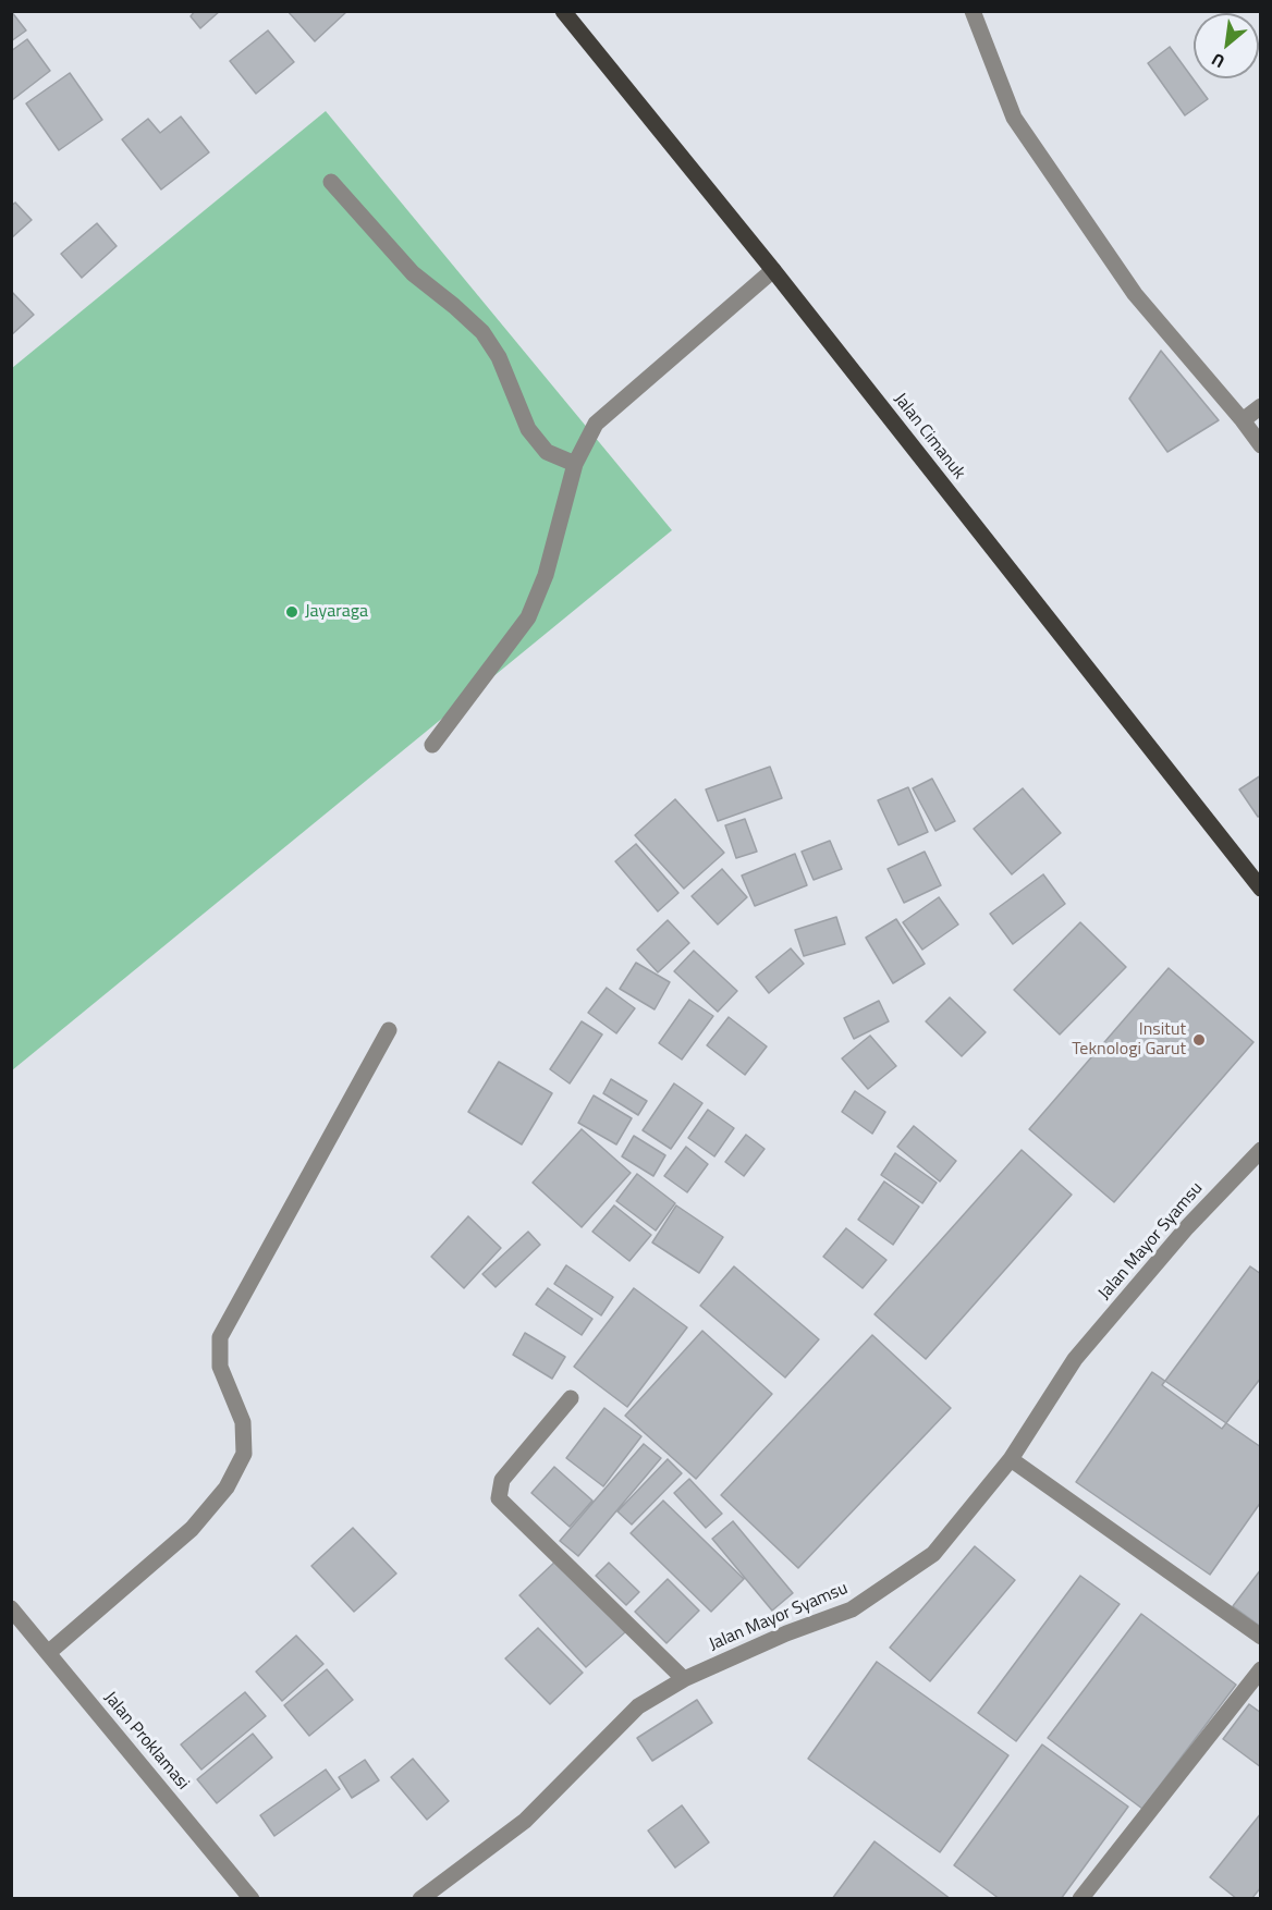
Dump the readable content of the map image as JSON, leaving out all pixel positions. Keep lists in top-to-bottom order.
{
  "streets": {
    "main road": ["Jalan Cimanuk"],
    "street": ["Jalan Mayor Syamsu", "Jalan Proklamasi"]
  },
  "places": ["Jayaraga", "Insitut Teknologi Garut"],
  "north": "bottom left"
}
